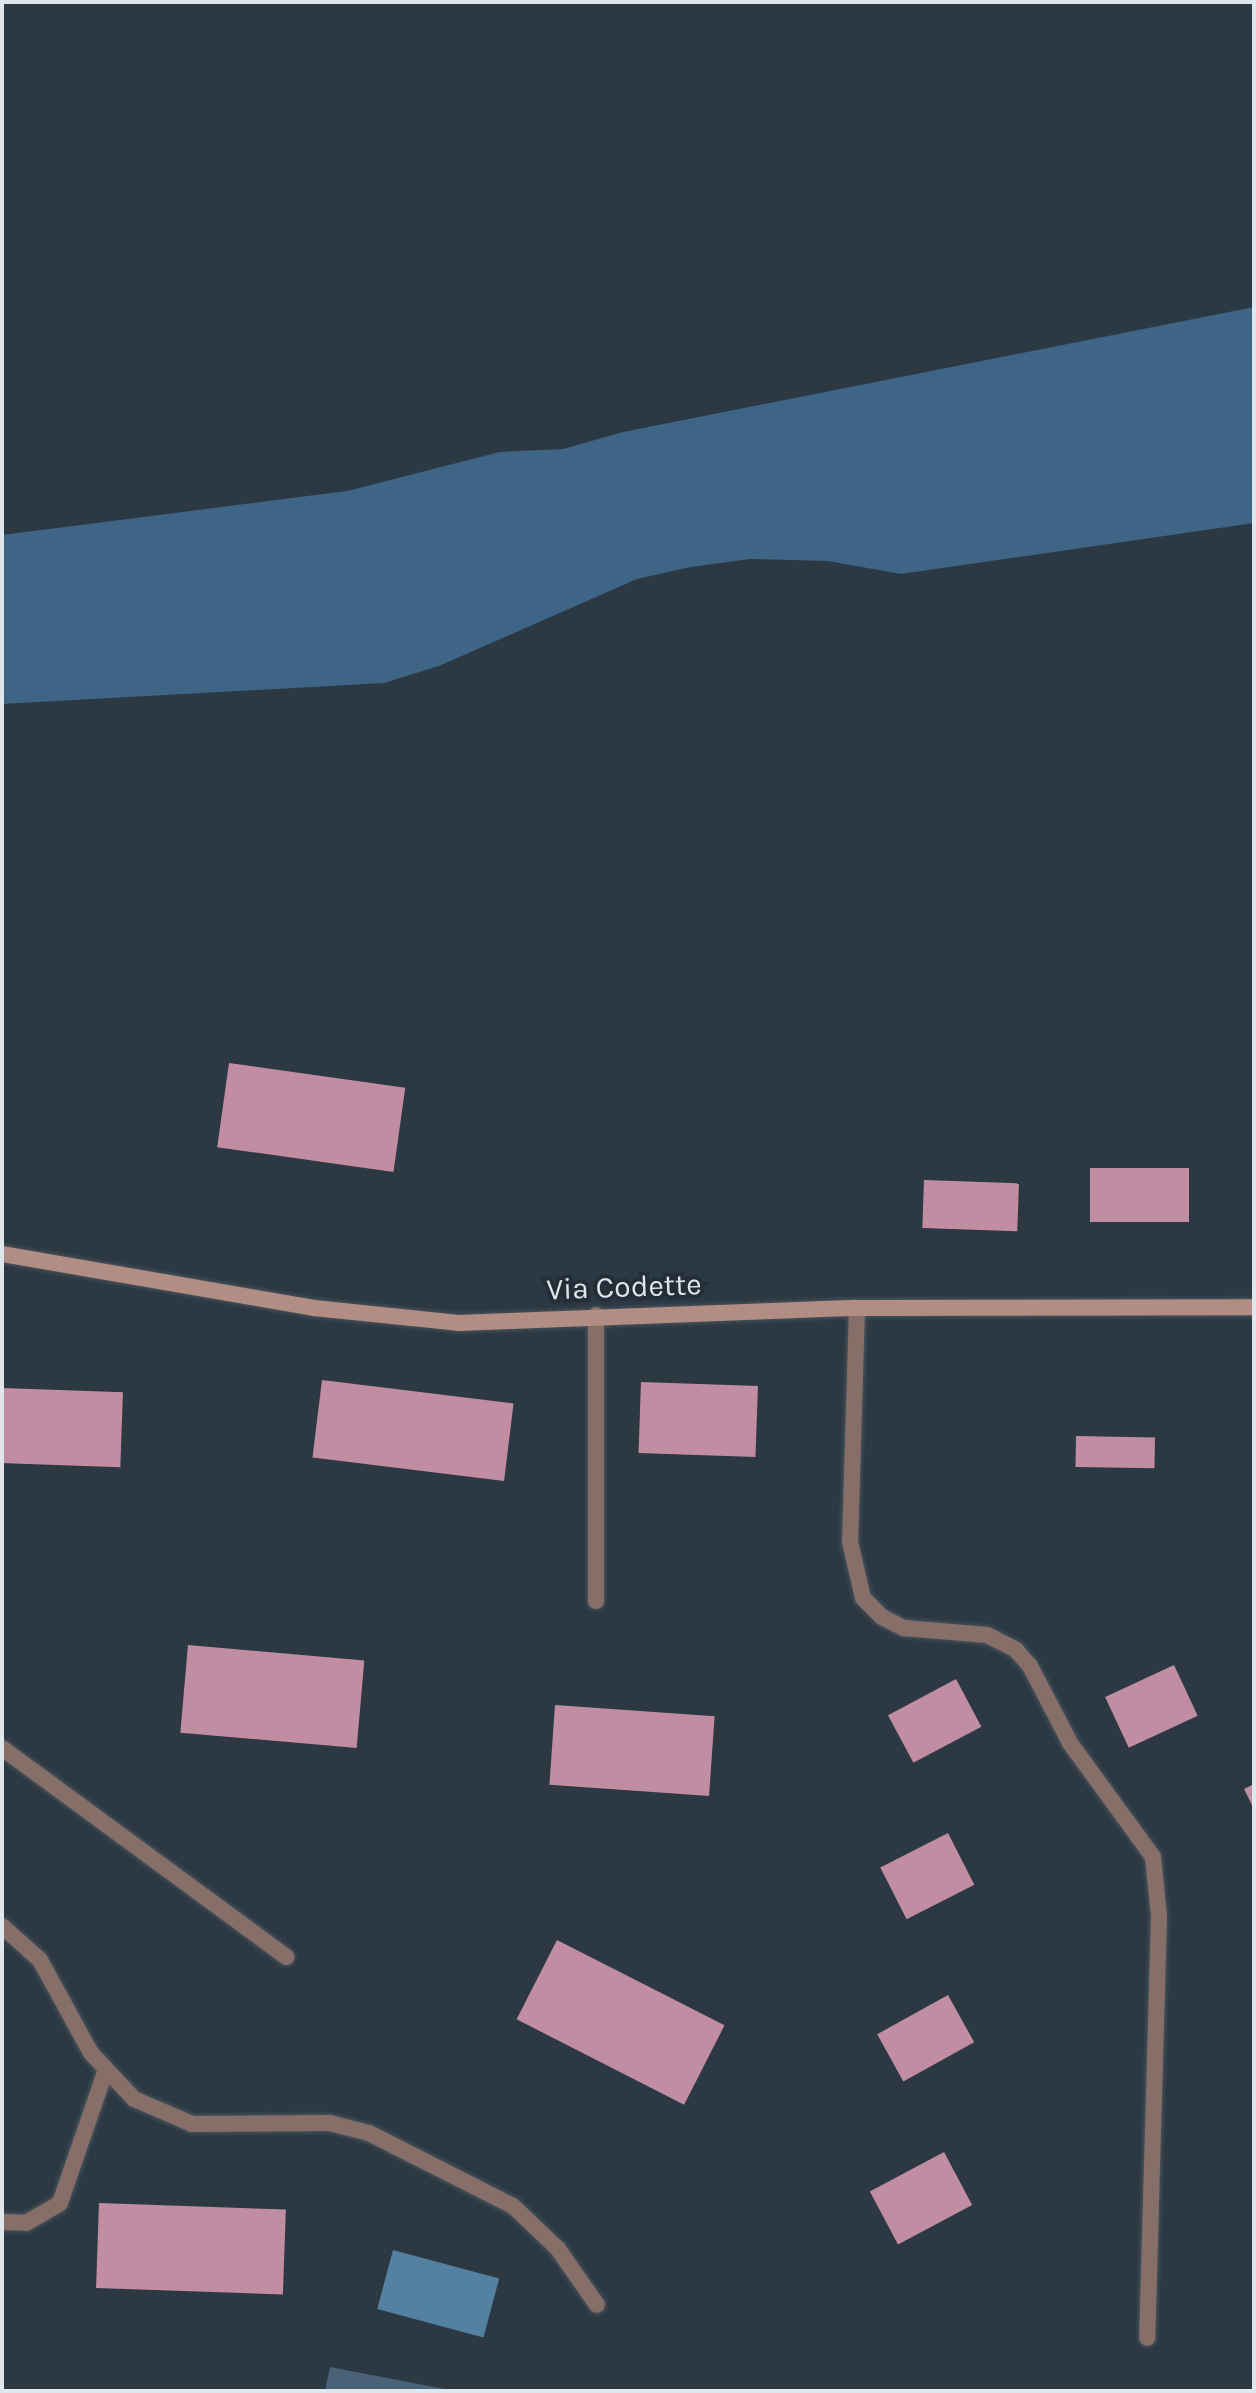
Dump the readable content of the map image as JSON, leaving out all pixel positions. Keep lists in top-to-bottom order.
{
  "streets": {
    "street": ["Via Codette"]
  }
}
